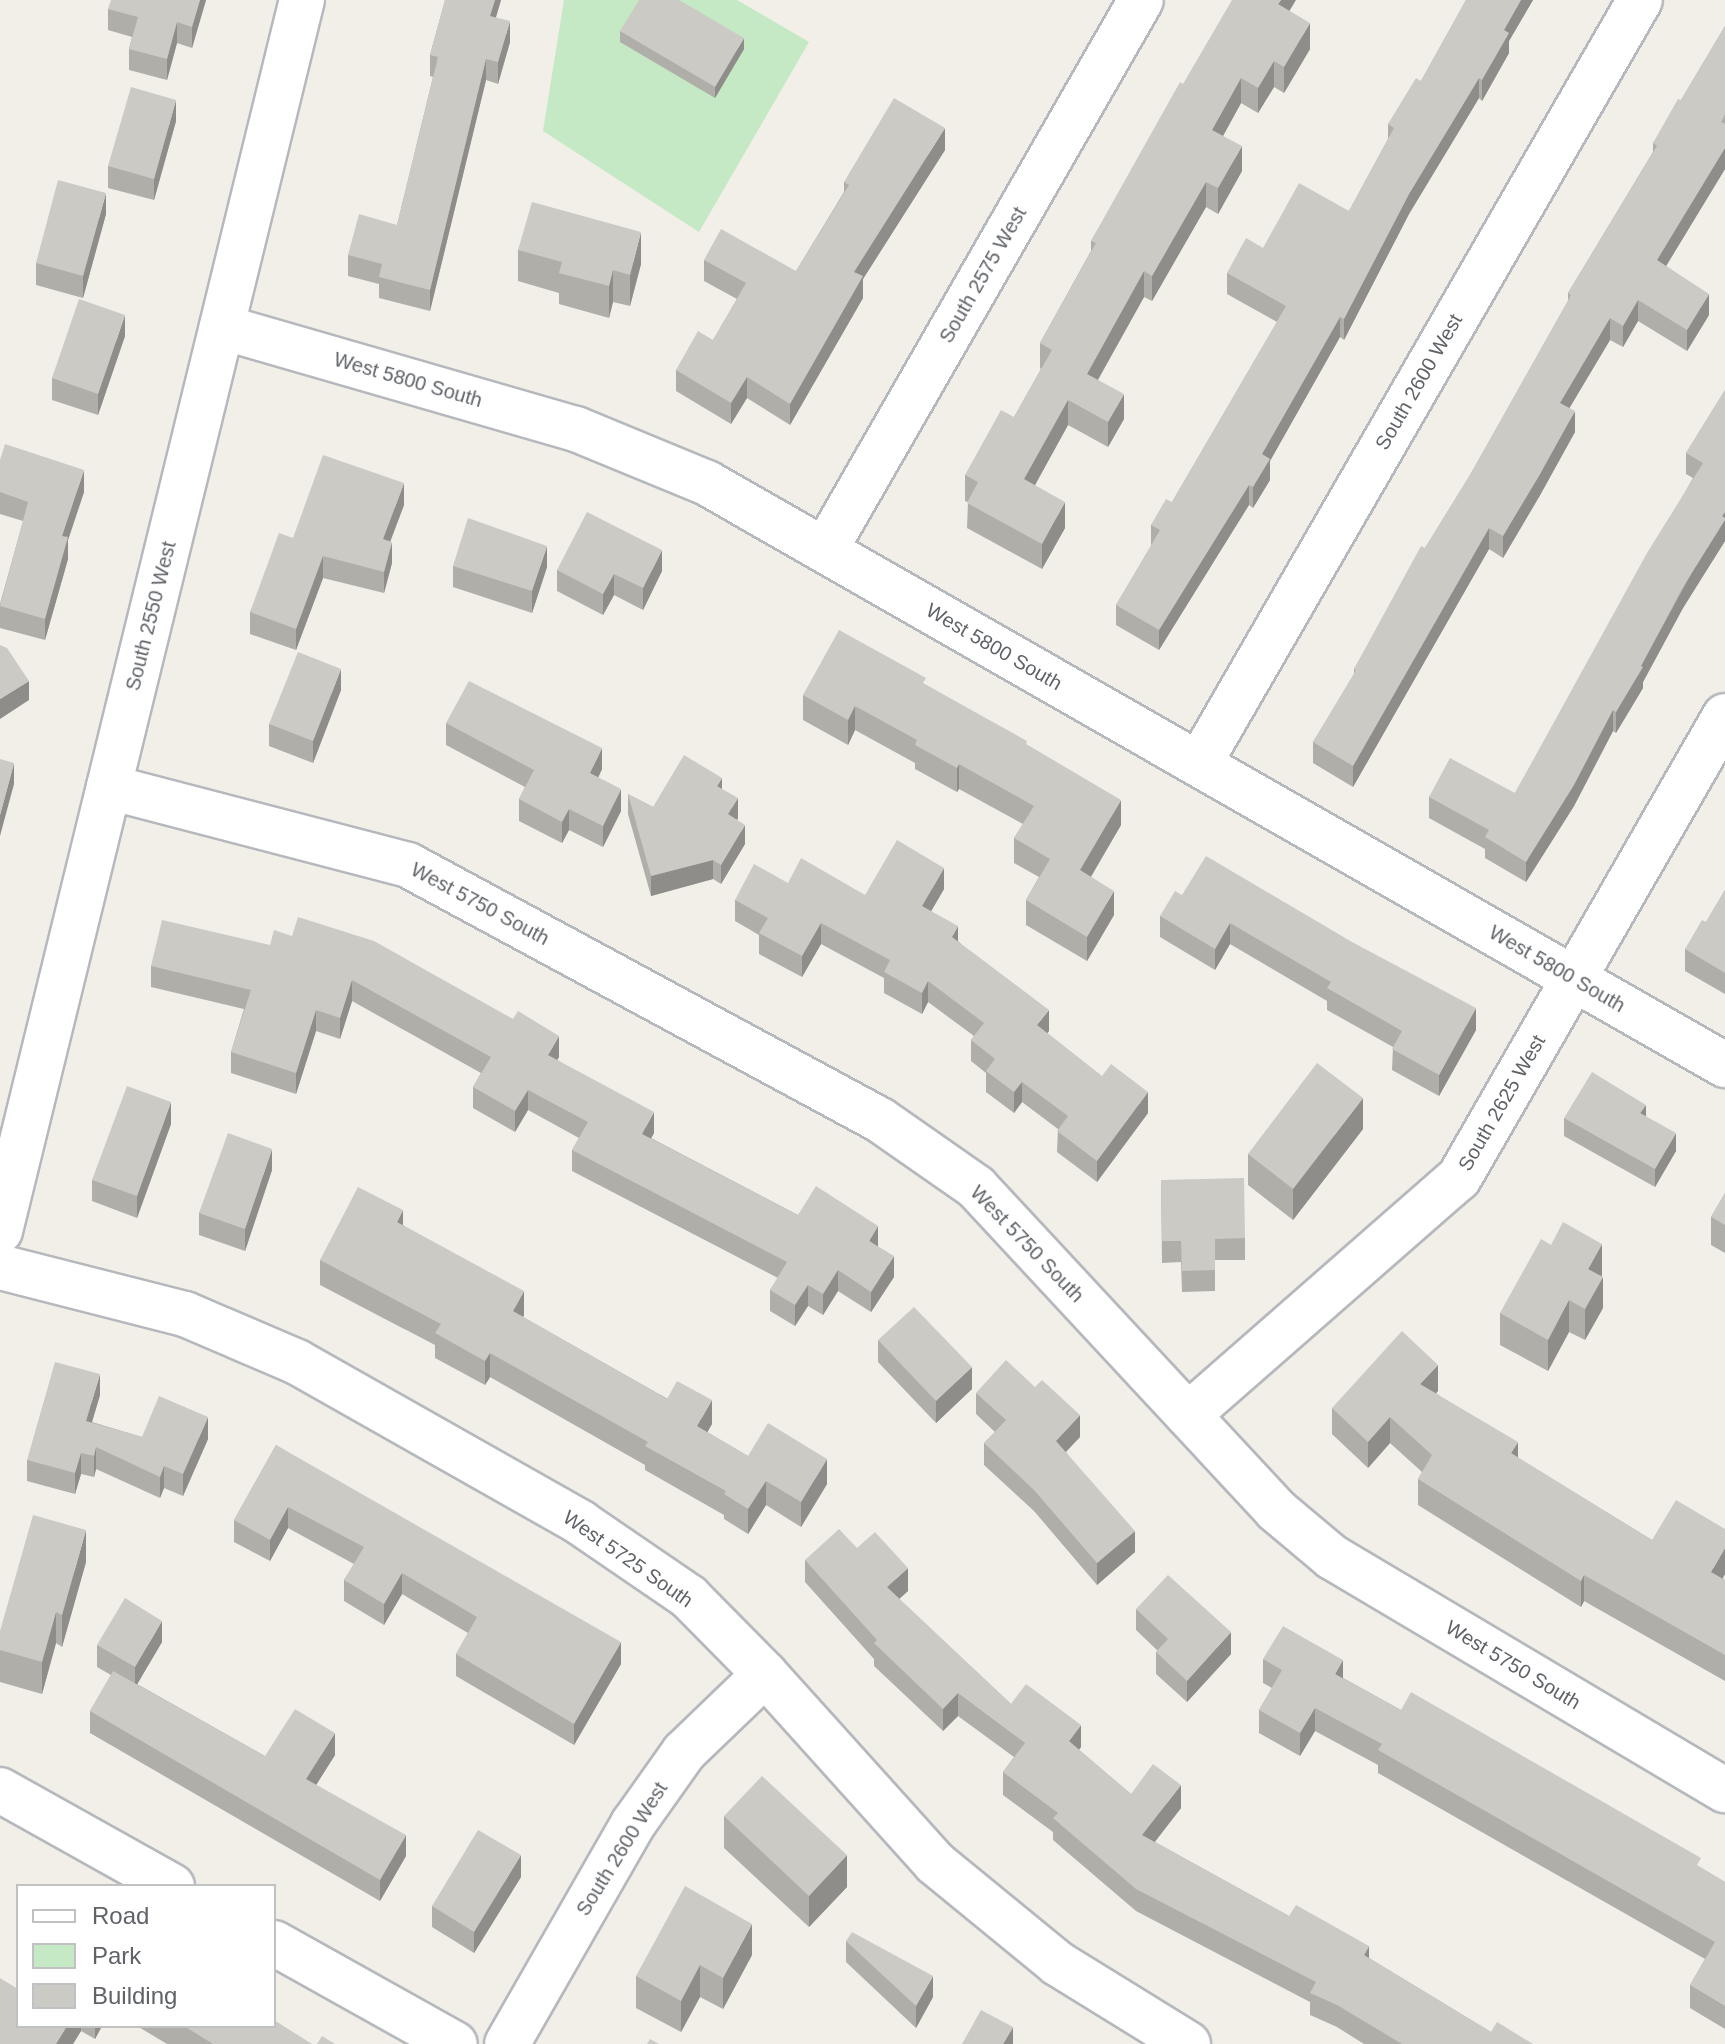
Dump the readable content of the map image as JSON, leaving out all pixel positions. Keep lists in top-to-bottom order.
{
  "streets": {
    "street": [
      "South 2575 West",
      "West 5800 South",
      "South 2600 West",
      "South 2550 West",
      "West 5750 South",
      "South 2625 West",
      "West 5725 South"
    ]
  },
  "crossings": [
    ["South 2575 West", "West 5800 South"],
    ["West 5800 South", "South 2600 West"],
    ["West 5800 South", "South 2550 West"],
    ["West 5800 South", "South 2625 West"],
    ["South 2600 West", "West 5725 South"],
    ["South 2550 West", "West 5750 South"],
    ["West 5750 South", "South 2625 West"]
  ],
  "legend": ["Road", "Park", "Building"]
}
